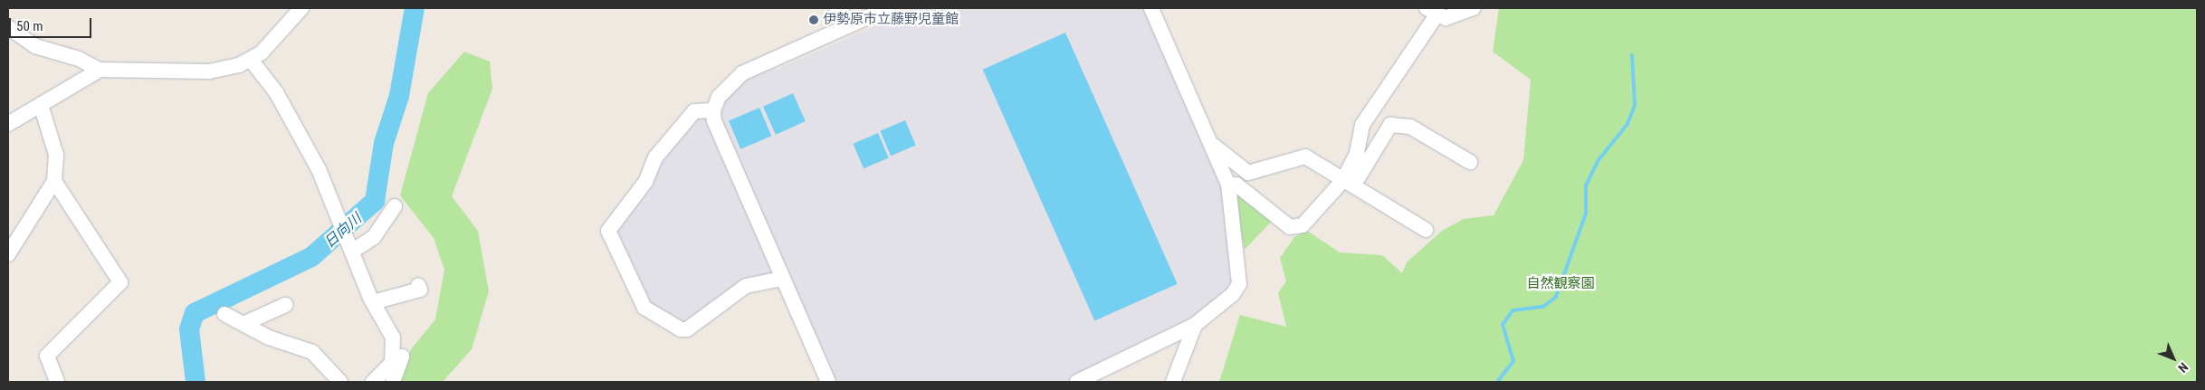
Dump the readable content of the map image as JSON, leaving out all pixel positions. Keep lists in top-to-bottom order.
{
  "water": ["日向川"],
  "parks": ["自然観察園"],
  "places": ["伊勢原市立藤野児童館"],
  "scale_bar": "50 m",
  "north": "bottom right"
}
